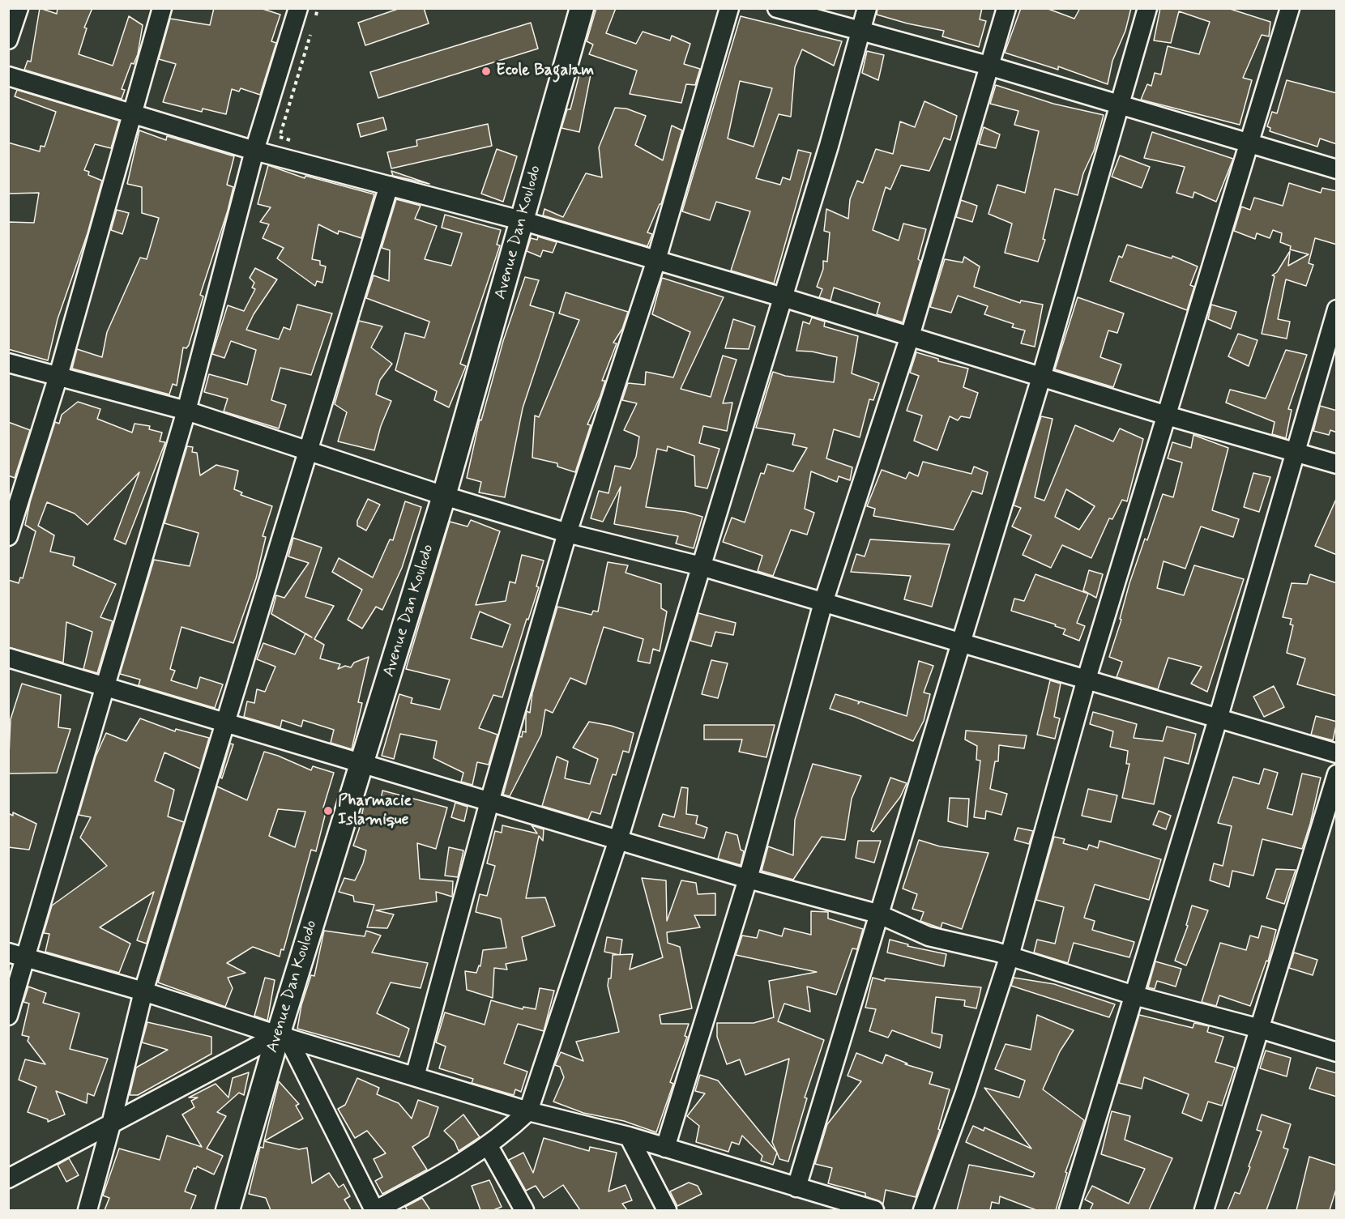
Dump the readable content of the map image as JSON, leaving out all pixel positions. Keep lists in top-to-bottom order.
{
  "streets": {
    "street": ["Avenue Dan Koulodo"]
  },
  "places": ["Ecole Bagalam", "Pharmacie Islamique"]
}
